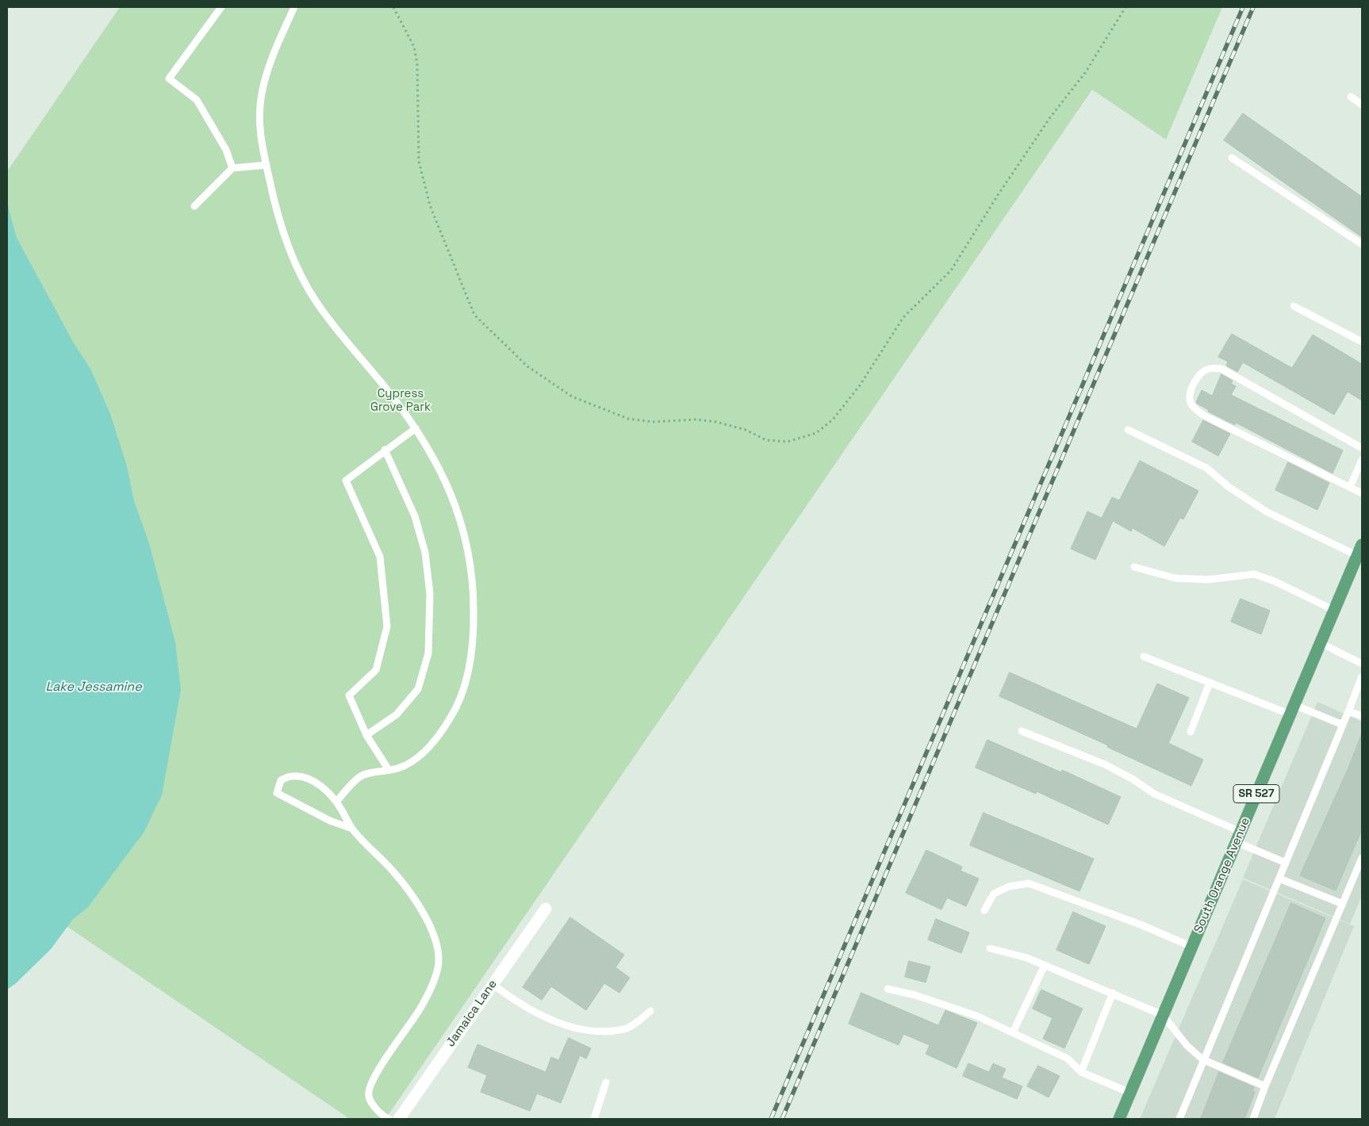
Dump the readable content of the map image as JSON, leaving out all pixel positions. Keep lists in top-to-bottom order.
{
  "streets": {
    "main road": ["SR 527", "South Orange Avenue"],
    "street": ["Jamaica Lane"]
  },
  "water": ["Lake Jessamine"],
  "parks": ["Cypress Grove Park"]
}
